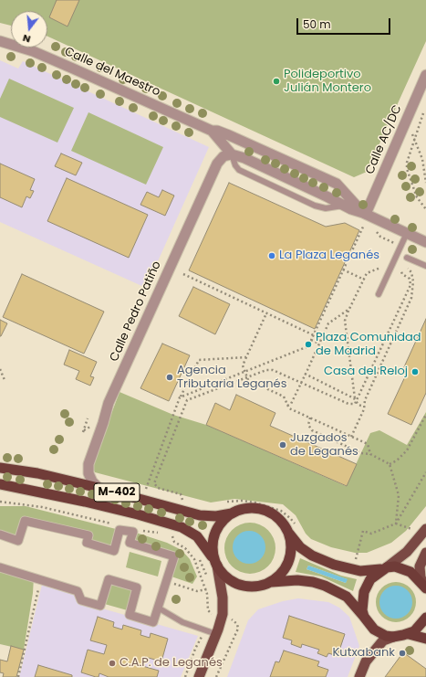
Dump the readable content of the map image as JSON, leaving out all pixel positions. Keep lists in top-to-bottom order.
{
  "streets": {
    "highway": ["M-402"],
    "street": ["Calle del Maestro", "Calle AC/DC", "Calle Pedro Patiño"]
  },
  "crossings": [
    ["Calle del Maestro", "Calle AC/DC"],
    ["Calle del Maestro", "Calle Pedro Patiño"],
    ["Calle Pedro Patiño", "M-402"]
  ],
  "places": [
    "Polideportivo Julián Montero",
    "La Plaza Leganés",
    "Plaza Comunidad de Madrid",
    "Casa del Reloj",
    "Agencia Tributaria Leganés",
    "Juzgados de Leganés",
    "Kutxabank",
    "C.A.P. de Leganés"
  ],
  "scale_bar": "50 m",
  "north": "bottom"
}
